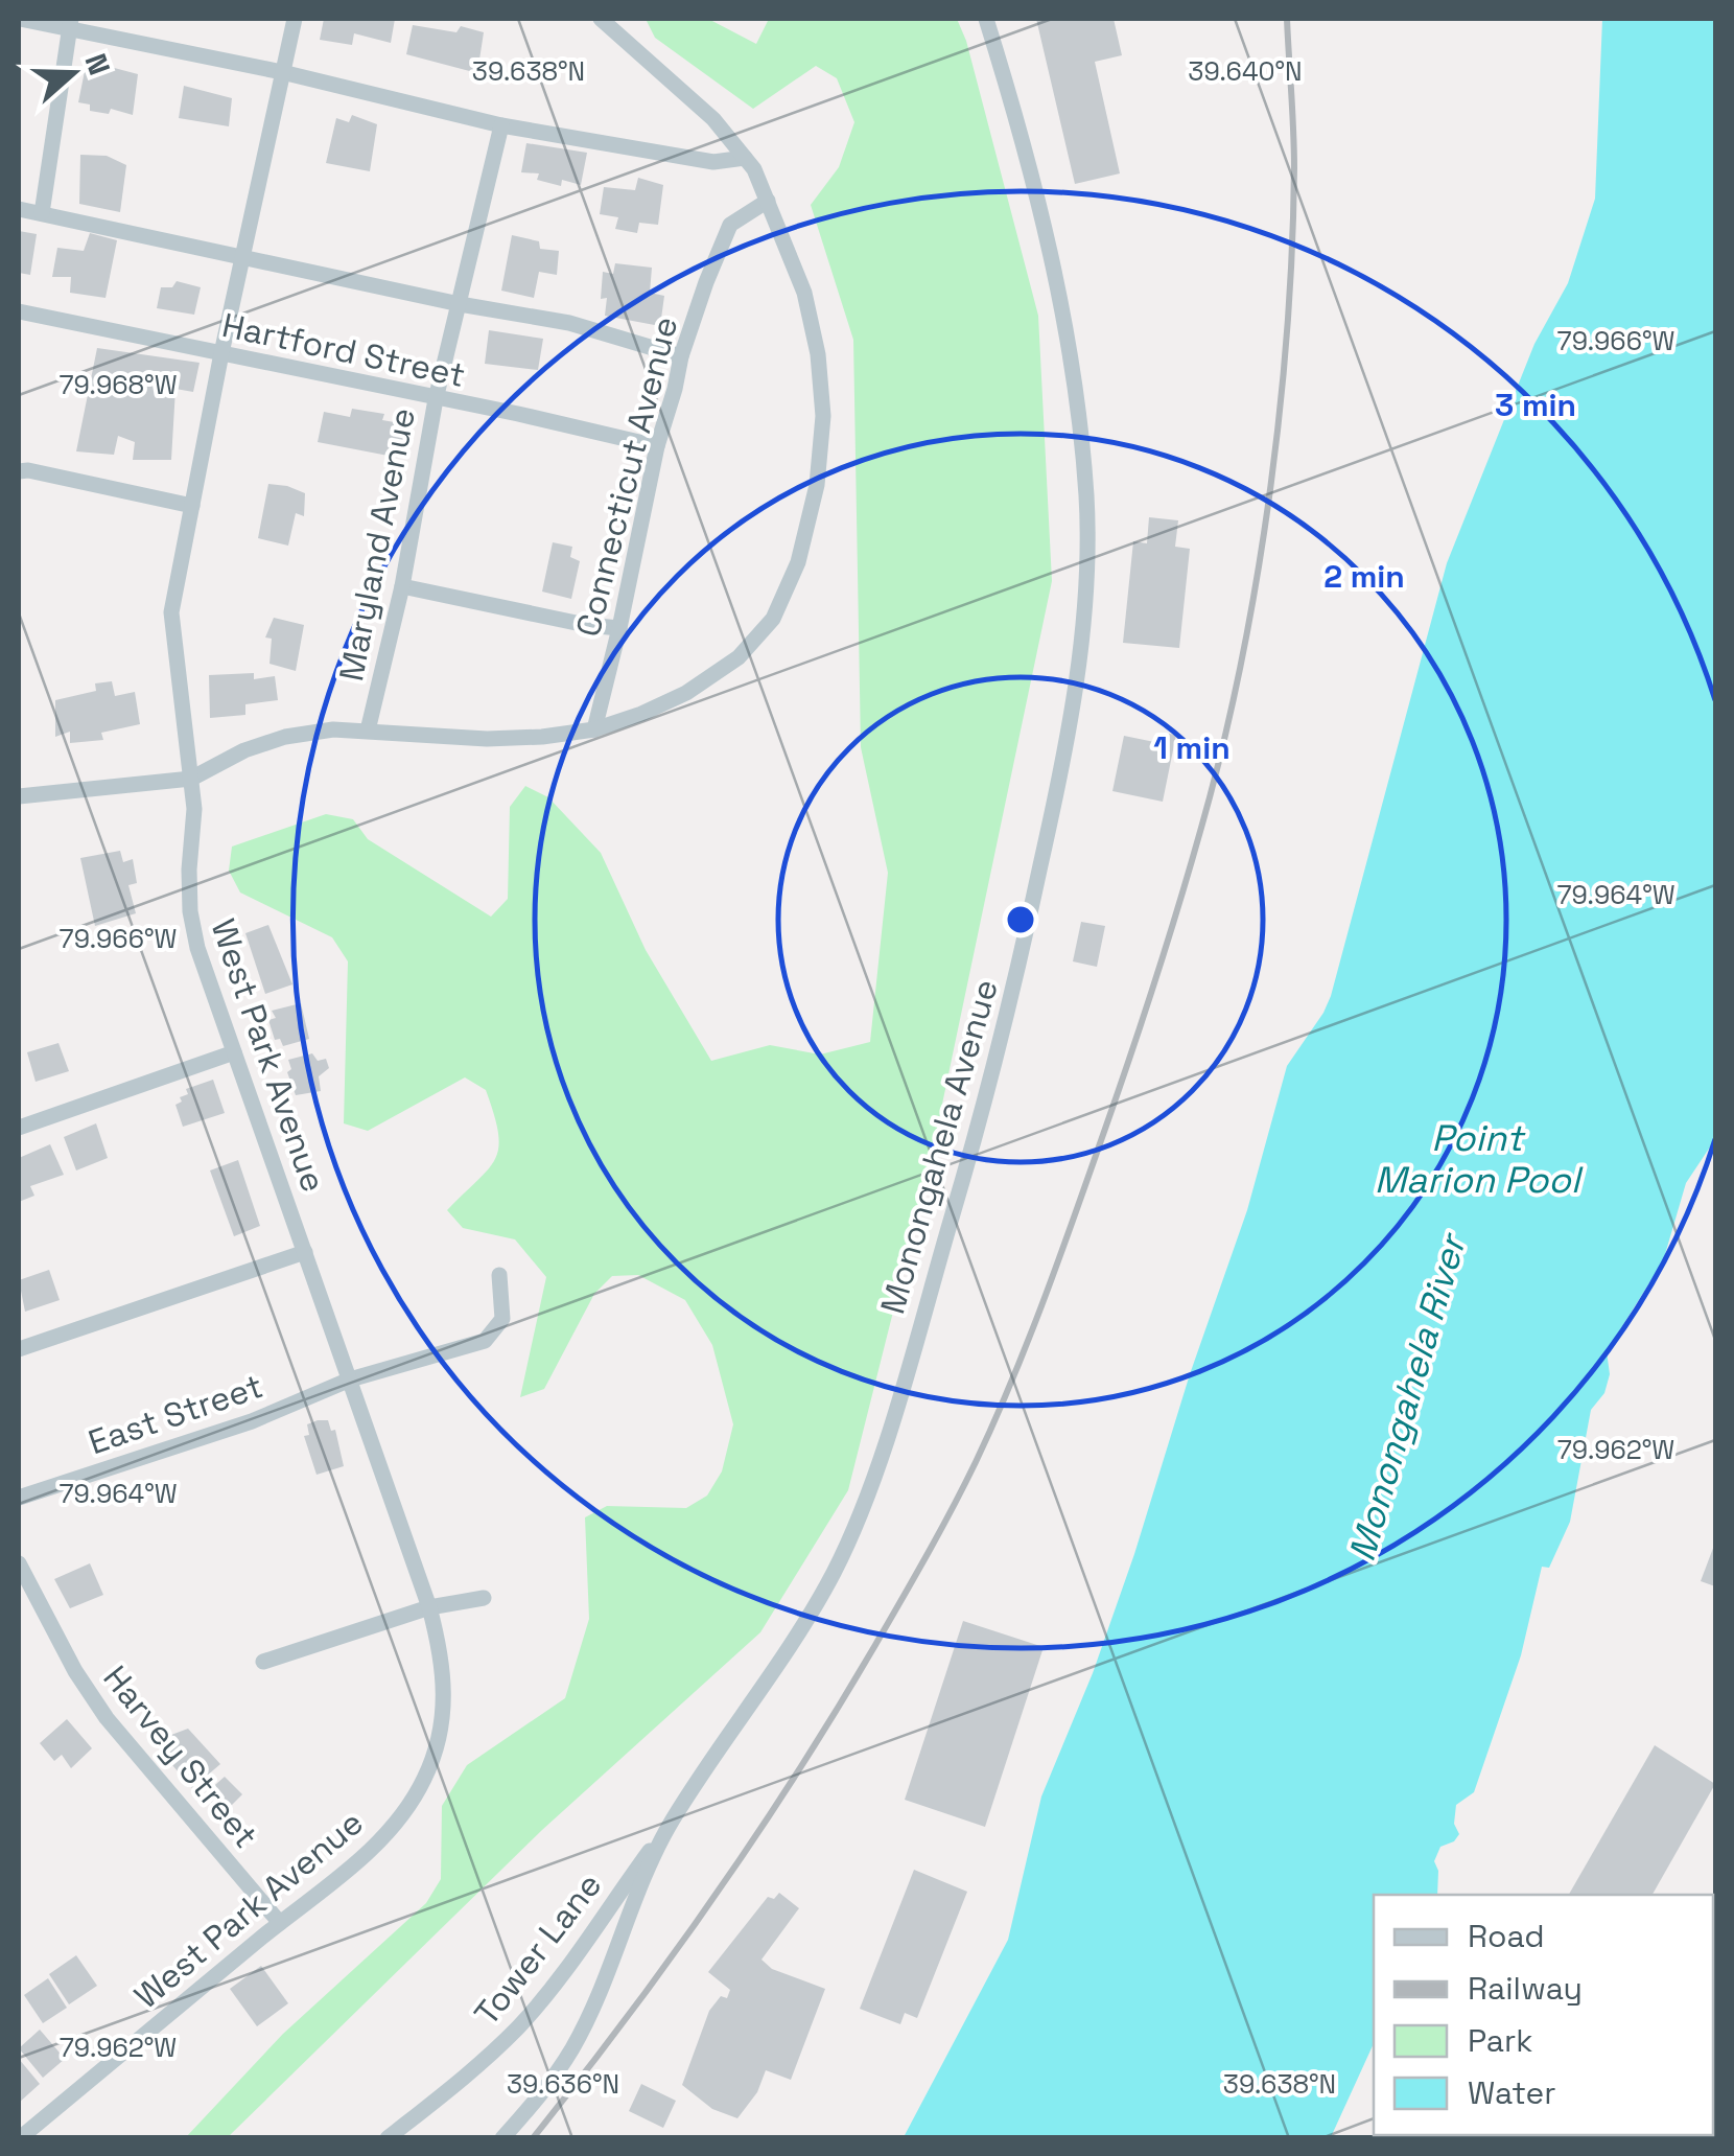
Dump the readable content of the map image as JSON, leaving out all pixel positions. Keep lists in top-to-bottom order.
{
  "streets": {
    "street": [
      "Hartford Street",
      "Connecticut Avenue",
      "Maryland Avenue",
      "West Park Avenue",
      "Monongahela Avenue",
      "East Street",
      "Harvey Street",
      "Tower Lane"
    ]
  },
  "crossings": [
    ["Hartford Street", "Connecticut Avenue"],
    ["Hartford Street", "Maryland Avenue"],
    ["Hartford Street", "West Park Avenue"],
    ["West Park Avenue", "East Street"],
    ["West Park Avenue", "Harvey Street"],
    ["Monongahela Avenue", "Tower Lane"]
  ],
  "water": ["Point Marion Pool", "Monongahela River"],
  "legend": [
    "Road",
    "Railway",
    "Park",
    "Water"
  ],
  "north": "right",
  "coordinates": [
    "39.638°N",
    "39.640°N",
    "79.966°W",
    "79.968°W",
    "79.964°W",
    "79.962°W",
    "39.636°N"
  ],
  "rings": ["3 min", "2 min", "1 min"]
}
